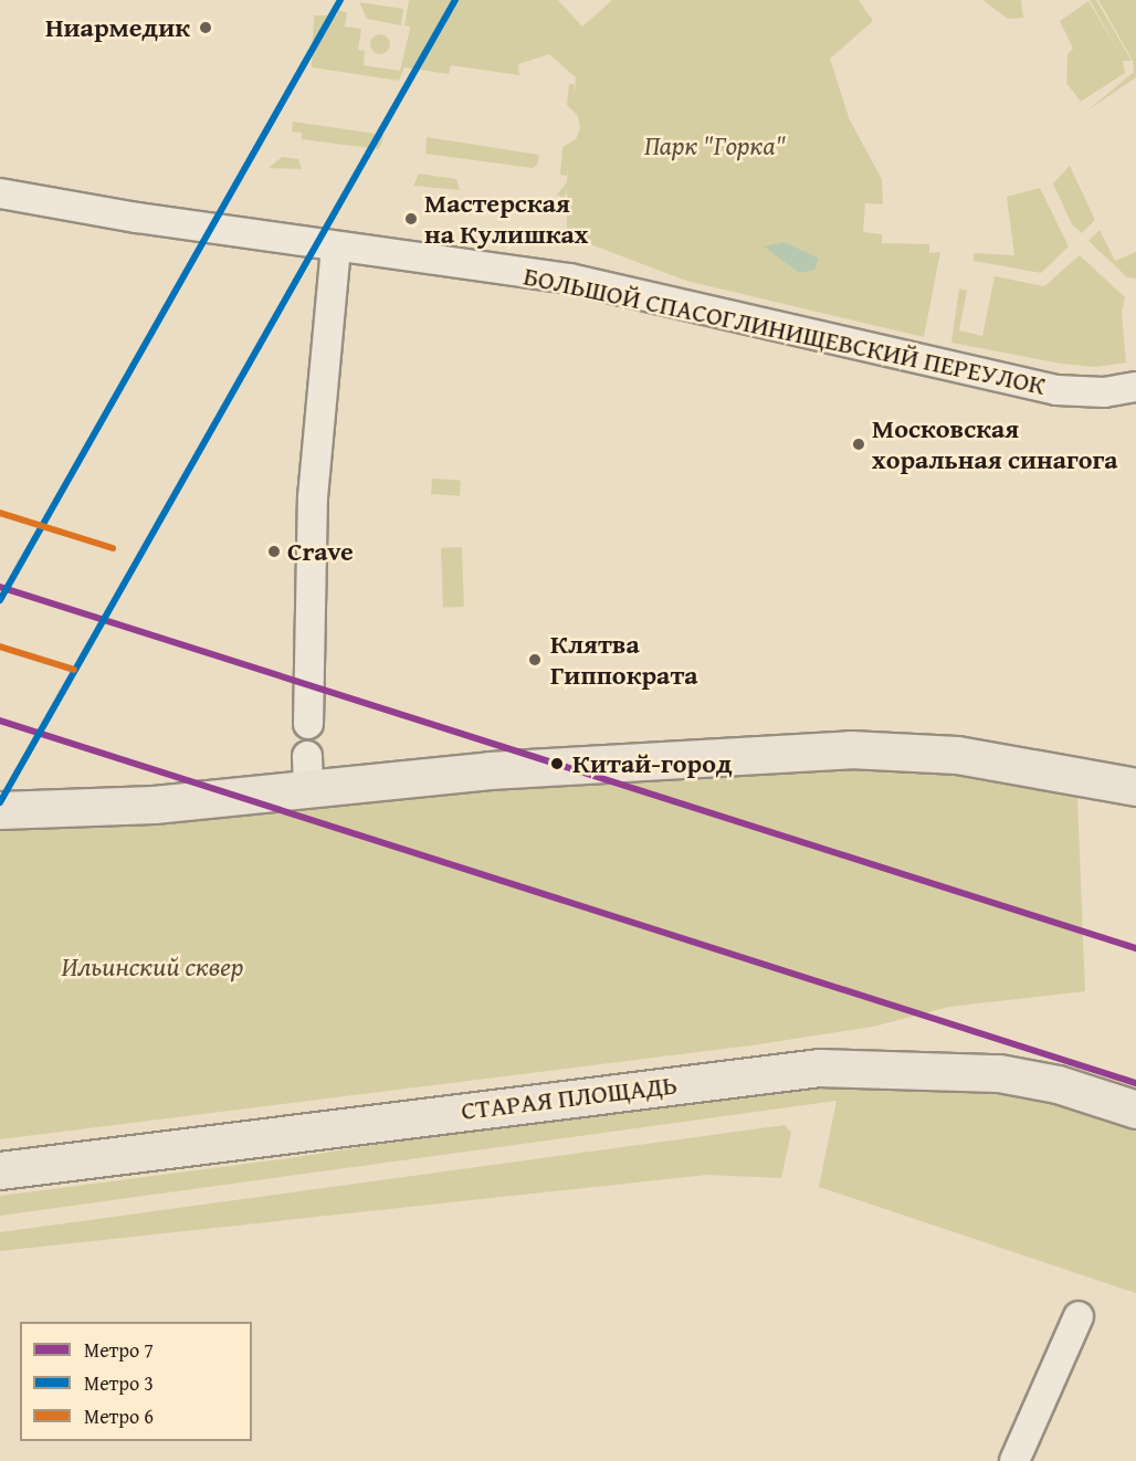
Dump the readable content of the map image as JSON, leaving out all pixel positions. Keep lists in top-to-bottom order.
{
  "streets": {
    "main road": ["СТАРАЯ ПЛОЩАДЬ"],
    "street": ["БОЛЬШОЙ СПАСОГЛИНИЩЕВСКИЙ ПЕРЕУЛОК"]
  },
  "parks": ["Парк \"Горка\"", "Ильинский сквер"],
  "places": [
    "Ниармедик",
    "Мастерская на Кулишках",
    "Московская хоральная синагога",
    "Crave",
    "Клятва Гиппократа",
    "Китай-город"
  ],
  "lines": ["metro line 3", "metro line 6", "metro line 7"],
  "legend": ["Метро 7", "Метро 3", "Метро 6"]
}
